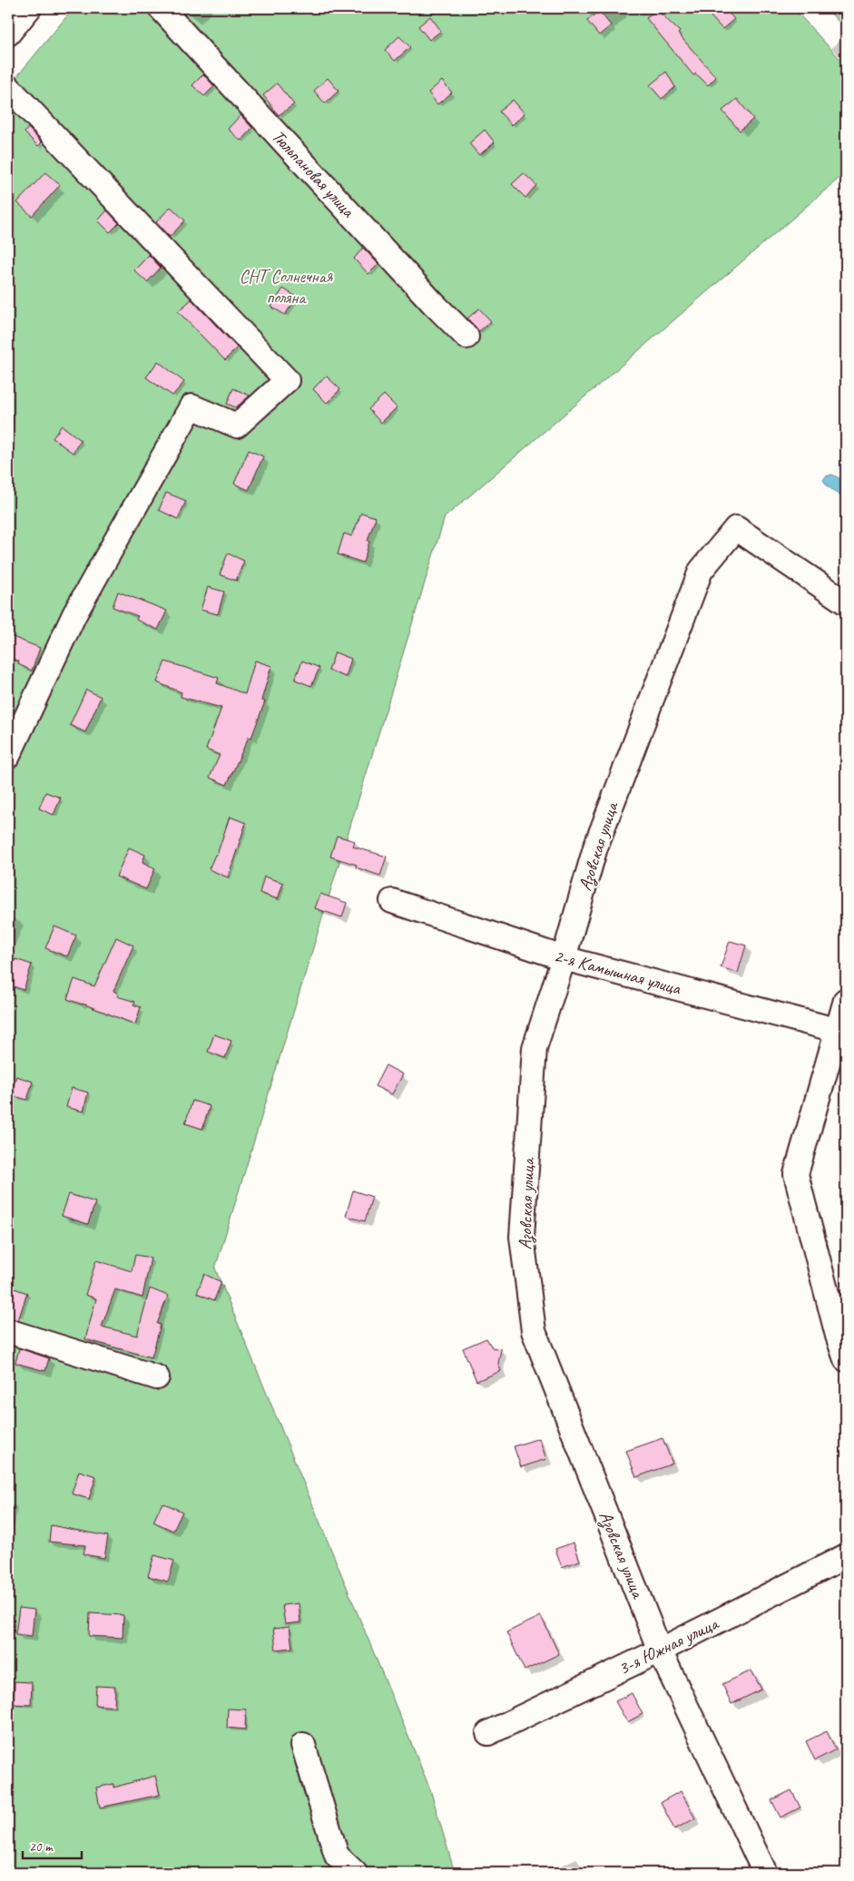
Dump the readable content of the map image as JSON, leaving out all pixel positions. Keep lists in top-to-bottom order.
{
  "streets": {
    "street": [
      "Тюльпановая улица",
      "Азовская улица",
      "2-я Камышная улица",
      "3-я Южная улица"
    ]
  },
  "crossings": [
    ["Азовская улица", "2-я Камышная улица"],
    ["Азовская улица", "3-я Южная улица"]
  ],
  "parks": ["СНТ Солнечная поляна"],
  "scale_bar": "20 m"
}
